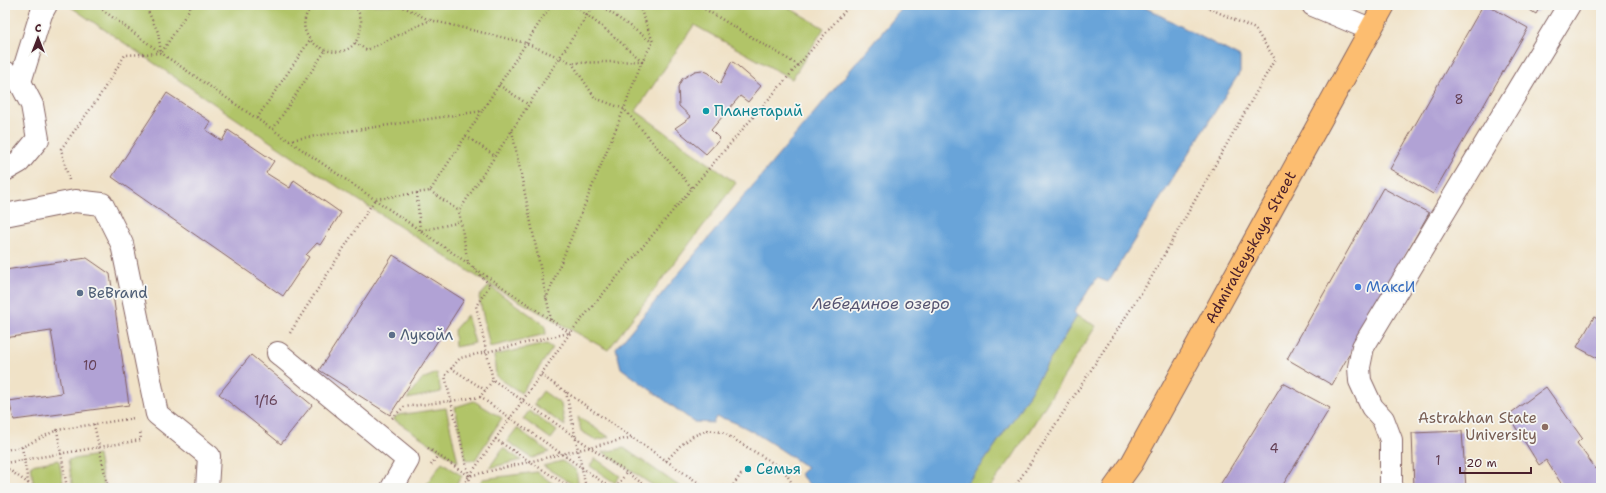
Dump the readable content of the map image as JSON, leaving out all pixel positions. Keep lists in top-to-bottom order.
{
  "streets": {
    "main road": ["Admiralteyskaya Street"]
  },
  "water": ["Лебединое озеро"],
  "places": [
    "Планетарий",
    "МаксИ",
    "BeBrand",
    "Лукойл",
    "Astrakhan State University",
    "Семья"
  ],
  "house_numbers": [
    "8",
    "10",
    "1/16",
    "4",
    "1"
  ],
  "scale_bar": "20 m",
  "north": "top"
}
